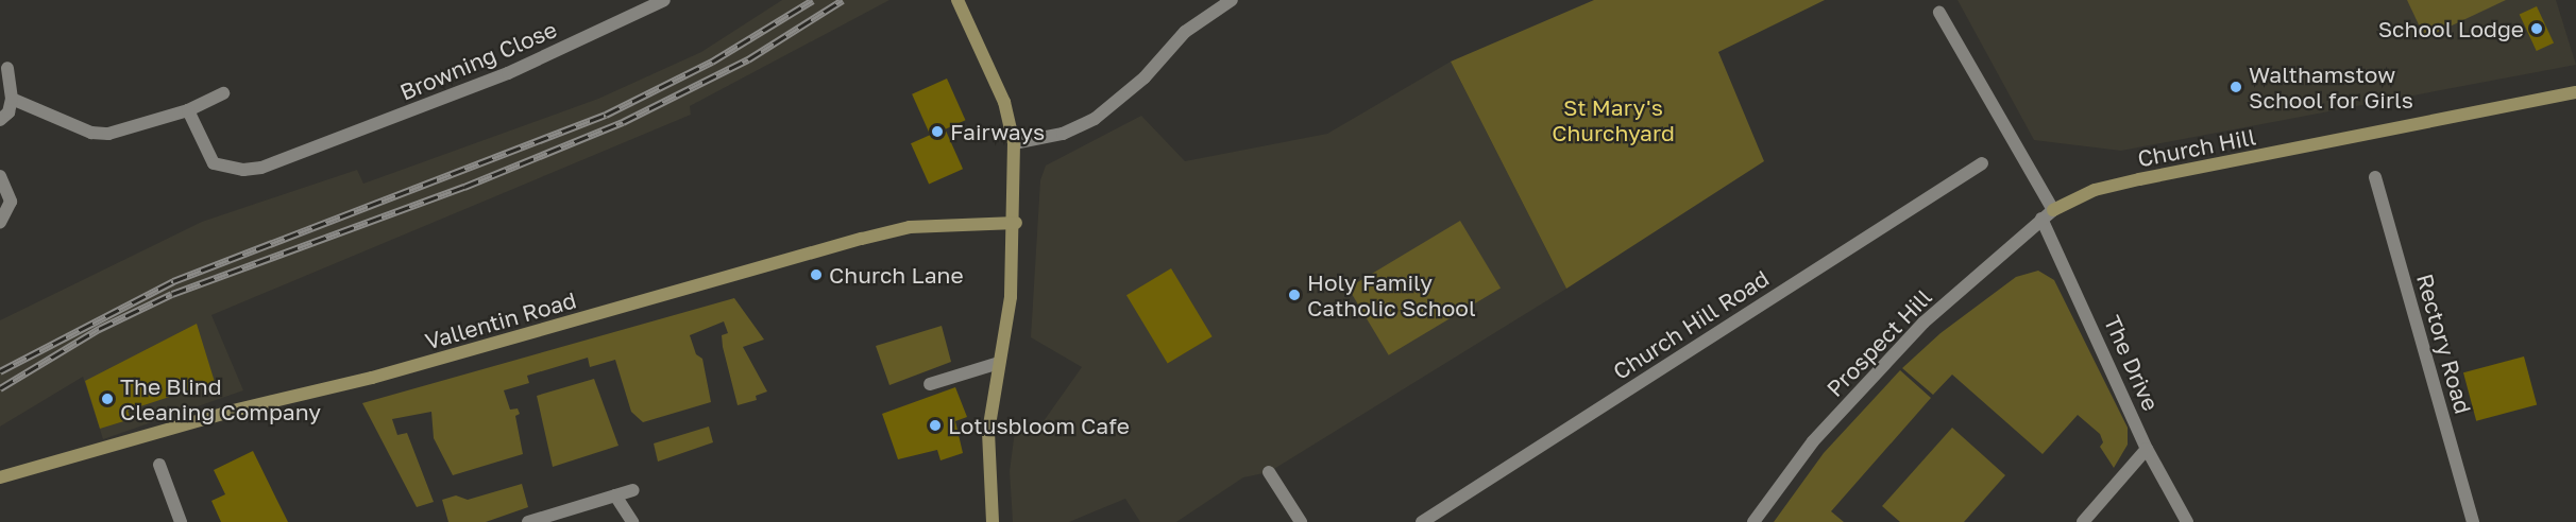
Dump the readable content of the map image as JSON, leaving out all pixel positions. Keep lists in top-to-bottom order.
{
  "streets": {
    "street": [
      "Browning Close",
      "Church Hill",
      "Vallentin Road",
      "Church Hill Road",
      "Prospect Hill",
      "Rectory Road",
      "The Drive"
    ]
  },
  "crossings": [
    ["Church Hill", "Prospect Hill"],
    ["Prospect Hill", "The Drive"]
  ],
  "parks": ["St Mary's Churchyard"],
  "places": [
    "School Lodge",
    "Walthamstow School for Girls",
    "Fairways",
    "Church Lane",
    "Holy Family Catholic School",
    "The Blind Cleaning Company",
    "Lotusbloom Cafe"
  ]
}
